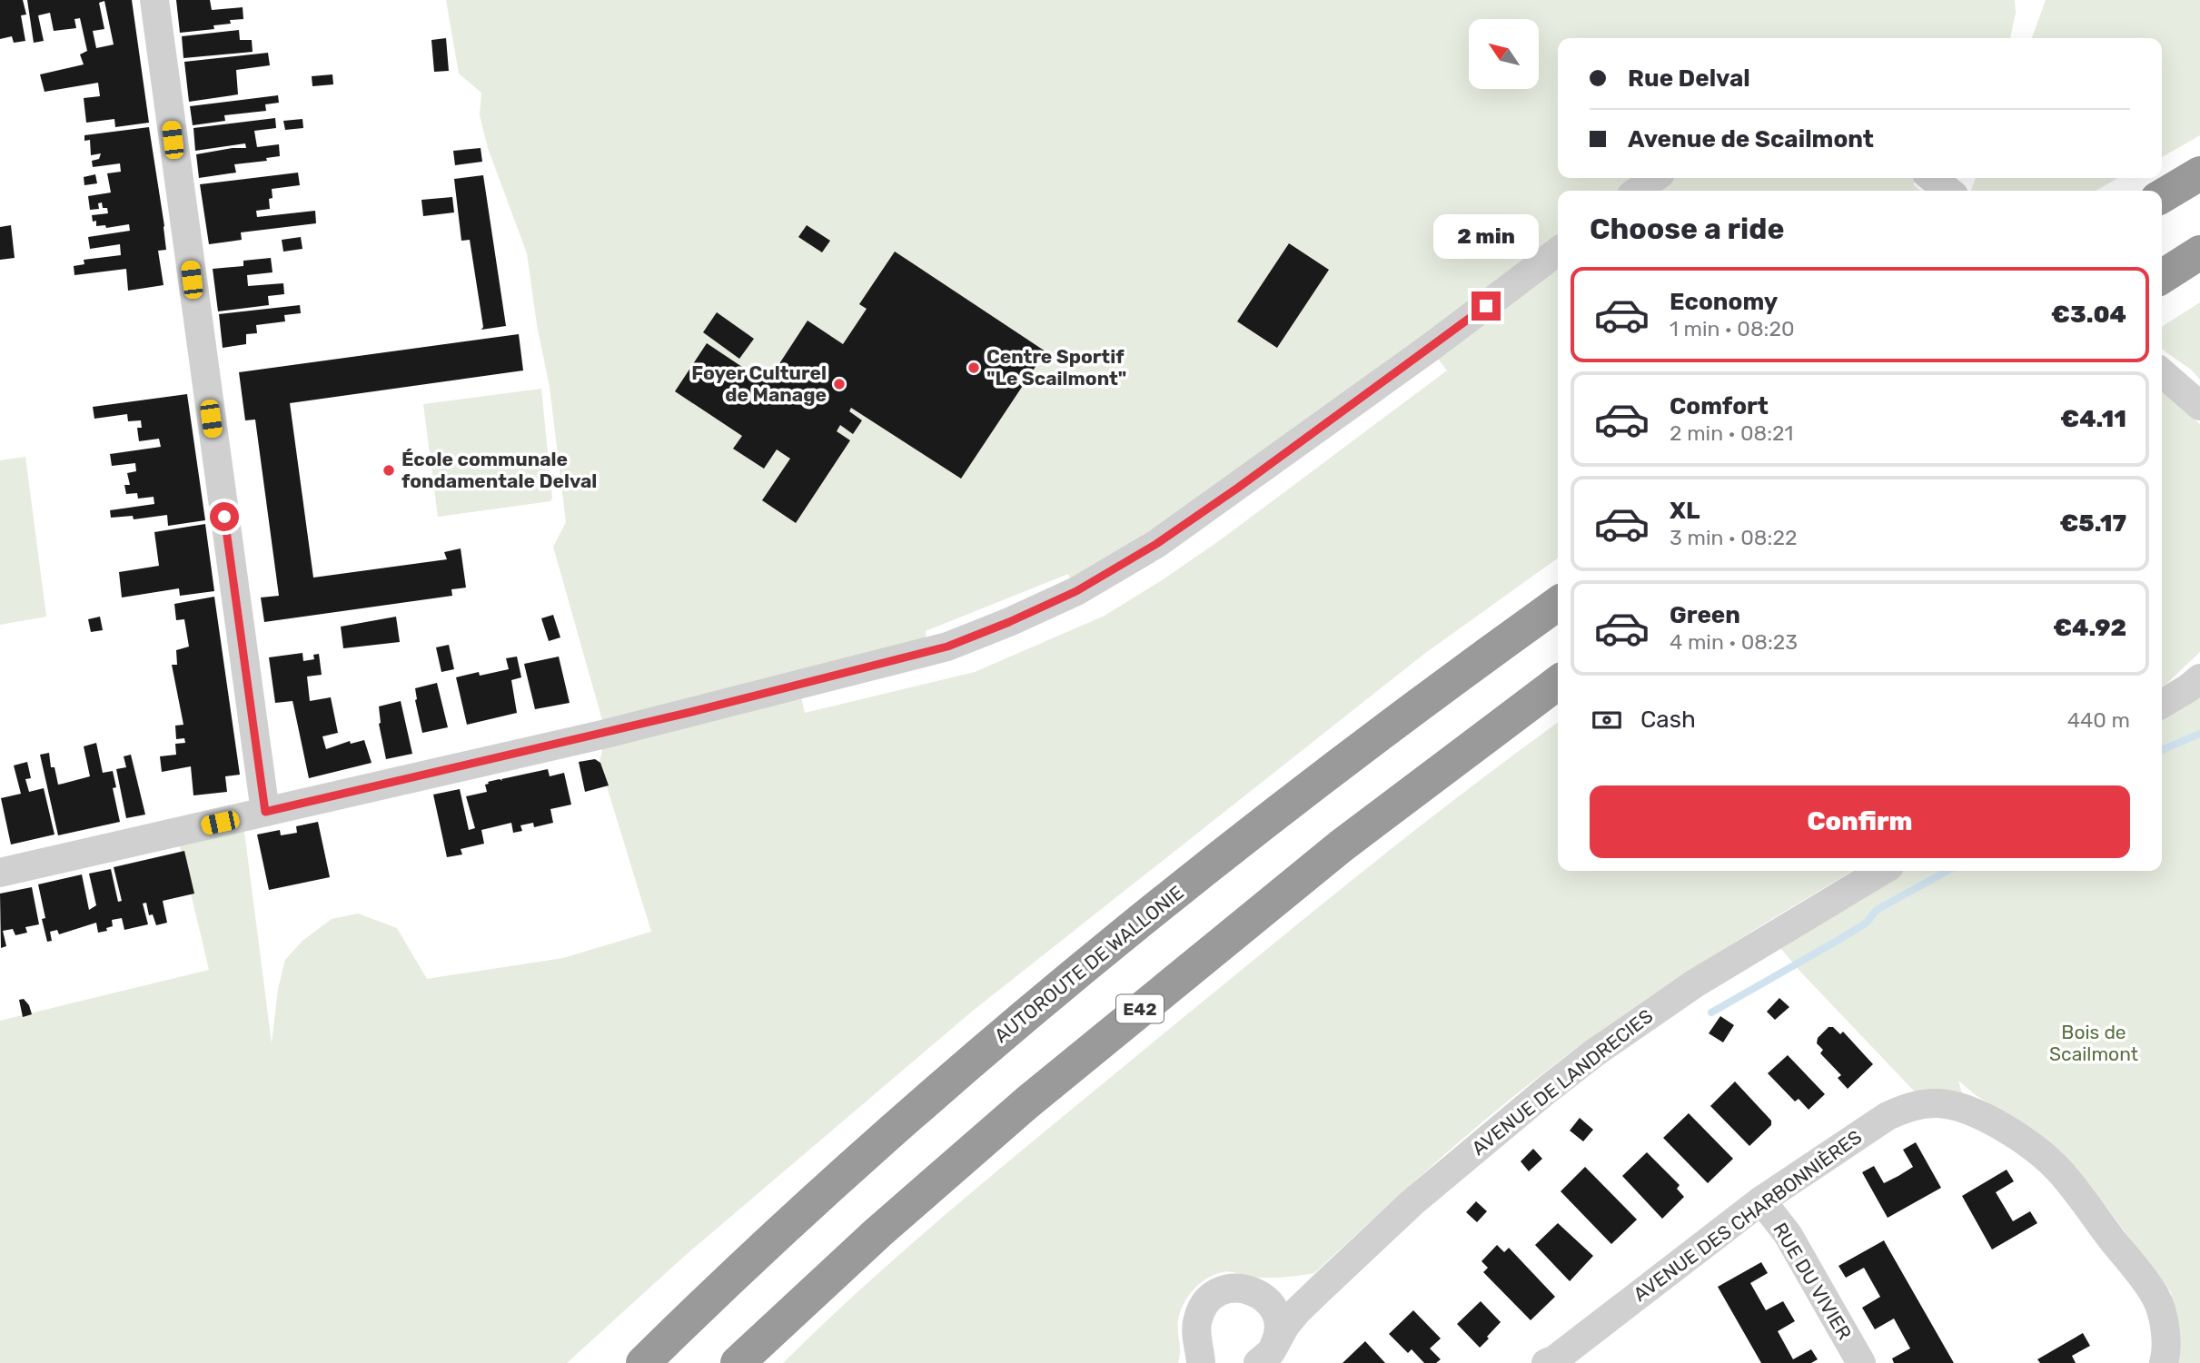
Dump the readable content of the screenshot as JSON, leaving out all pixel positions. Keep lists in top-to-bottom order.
{
  "streets": {
    "highway": ["AUTOROUTE DE WALLONIE", "E42"],
    "street": ["AVENUE DE LANDRECIES", "AVENUE DES CHARBONNIÈRES", "RUE DU VIVIER"]
  },
  "crossings": [
    ["AVENUE DES CHARBONNIÈRES", "RUE DU VIVIER"]
  ],
  "parks": ["Bois de Scailmont"],
  "places": ["Centre Sportif \"Le Scailmont\"", "Foyer Culturel de Manage", "École communale fondamentale Delval"],
  "north": "top left",
  "page": {
    "banner": ["Rue Delval", "Avenue de Scailmont"],
    "heading": "Choose a ride",
    "bubble": "2 min",
    "list": [
      {
        "name": "Economy",
        "note": "1 min · 08:20",
        "value": "€3.04"
      },
      {
        "name": "Comfort",
        "note": "2 min · 08:21",
        "value": "€4.11"
      },
      {
        "name": "XL",
        "note": "3 min · 08:22",
        "value": "€5.17"
      },
      {
        "name": "Green",
        "note": "4 min · 08:23",
        "value": "€4.92"
      }
    ],
    "pay": ["Cash", "440 m"],
    "buttons": "Confirm"
  }
}
